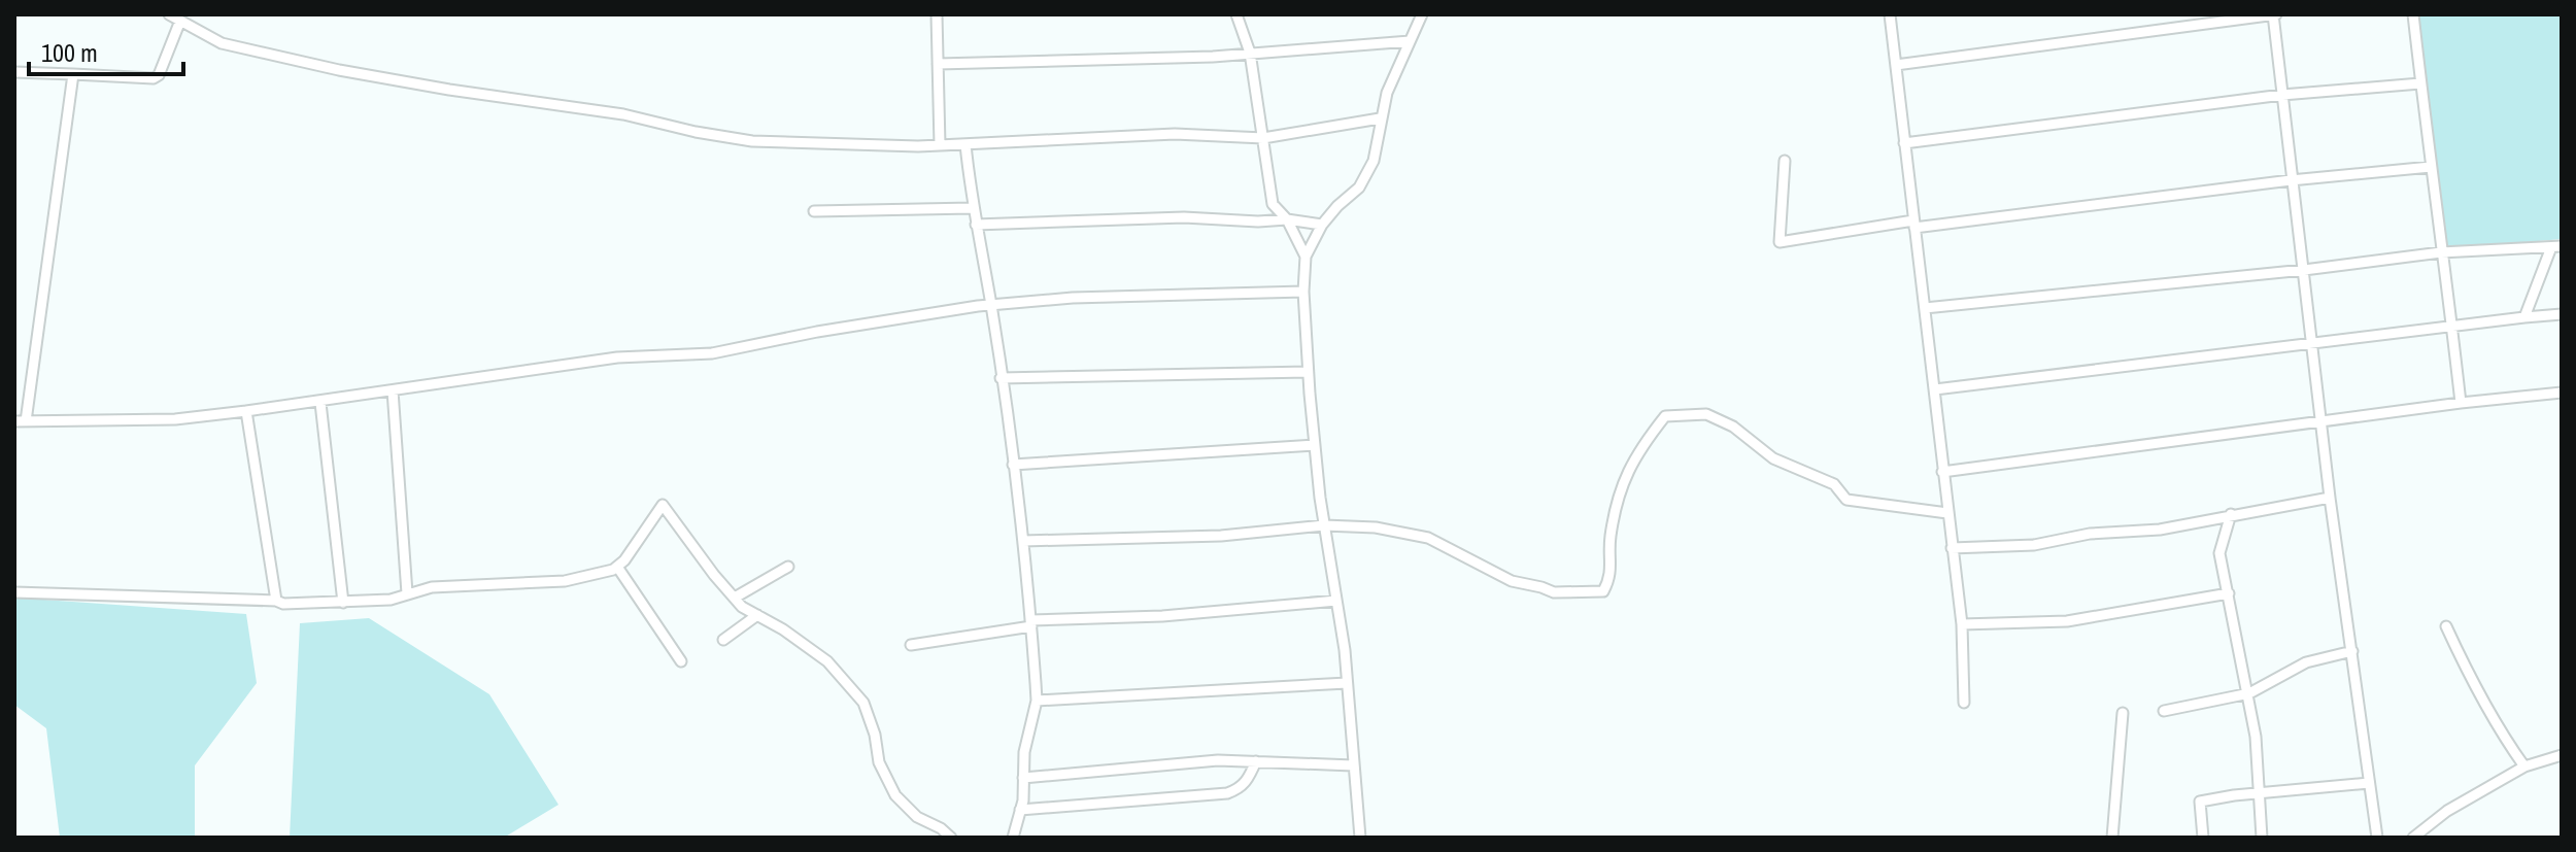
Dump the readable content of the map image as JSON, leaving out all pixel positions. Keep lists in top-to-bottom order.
{
  "scale_bar": "100 m"
}
